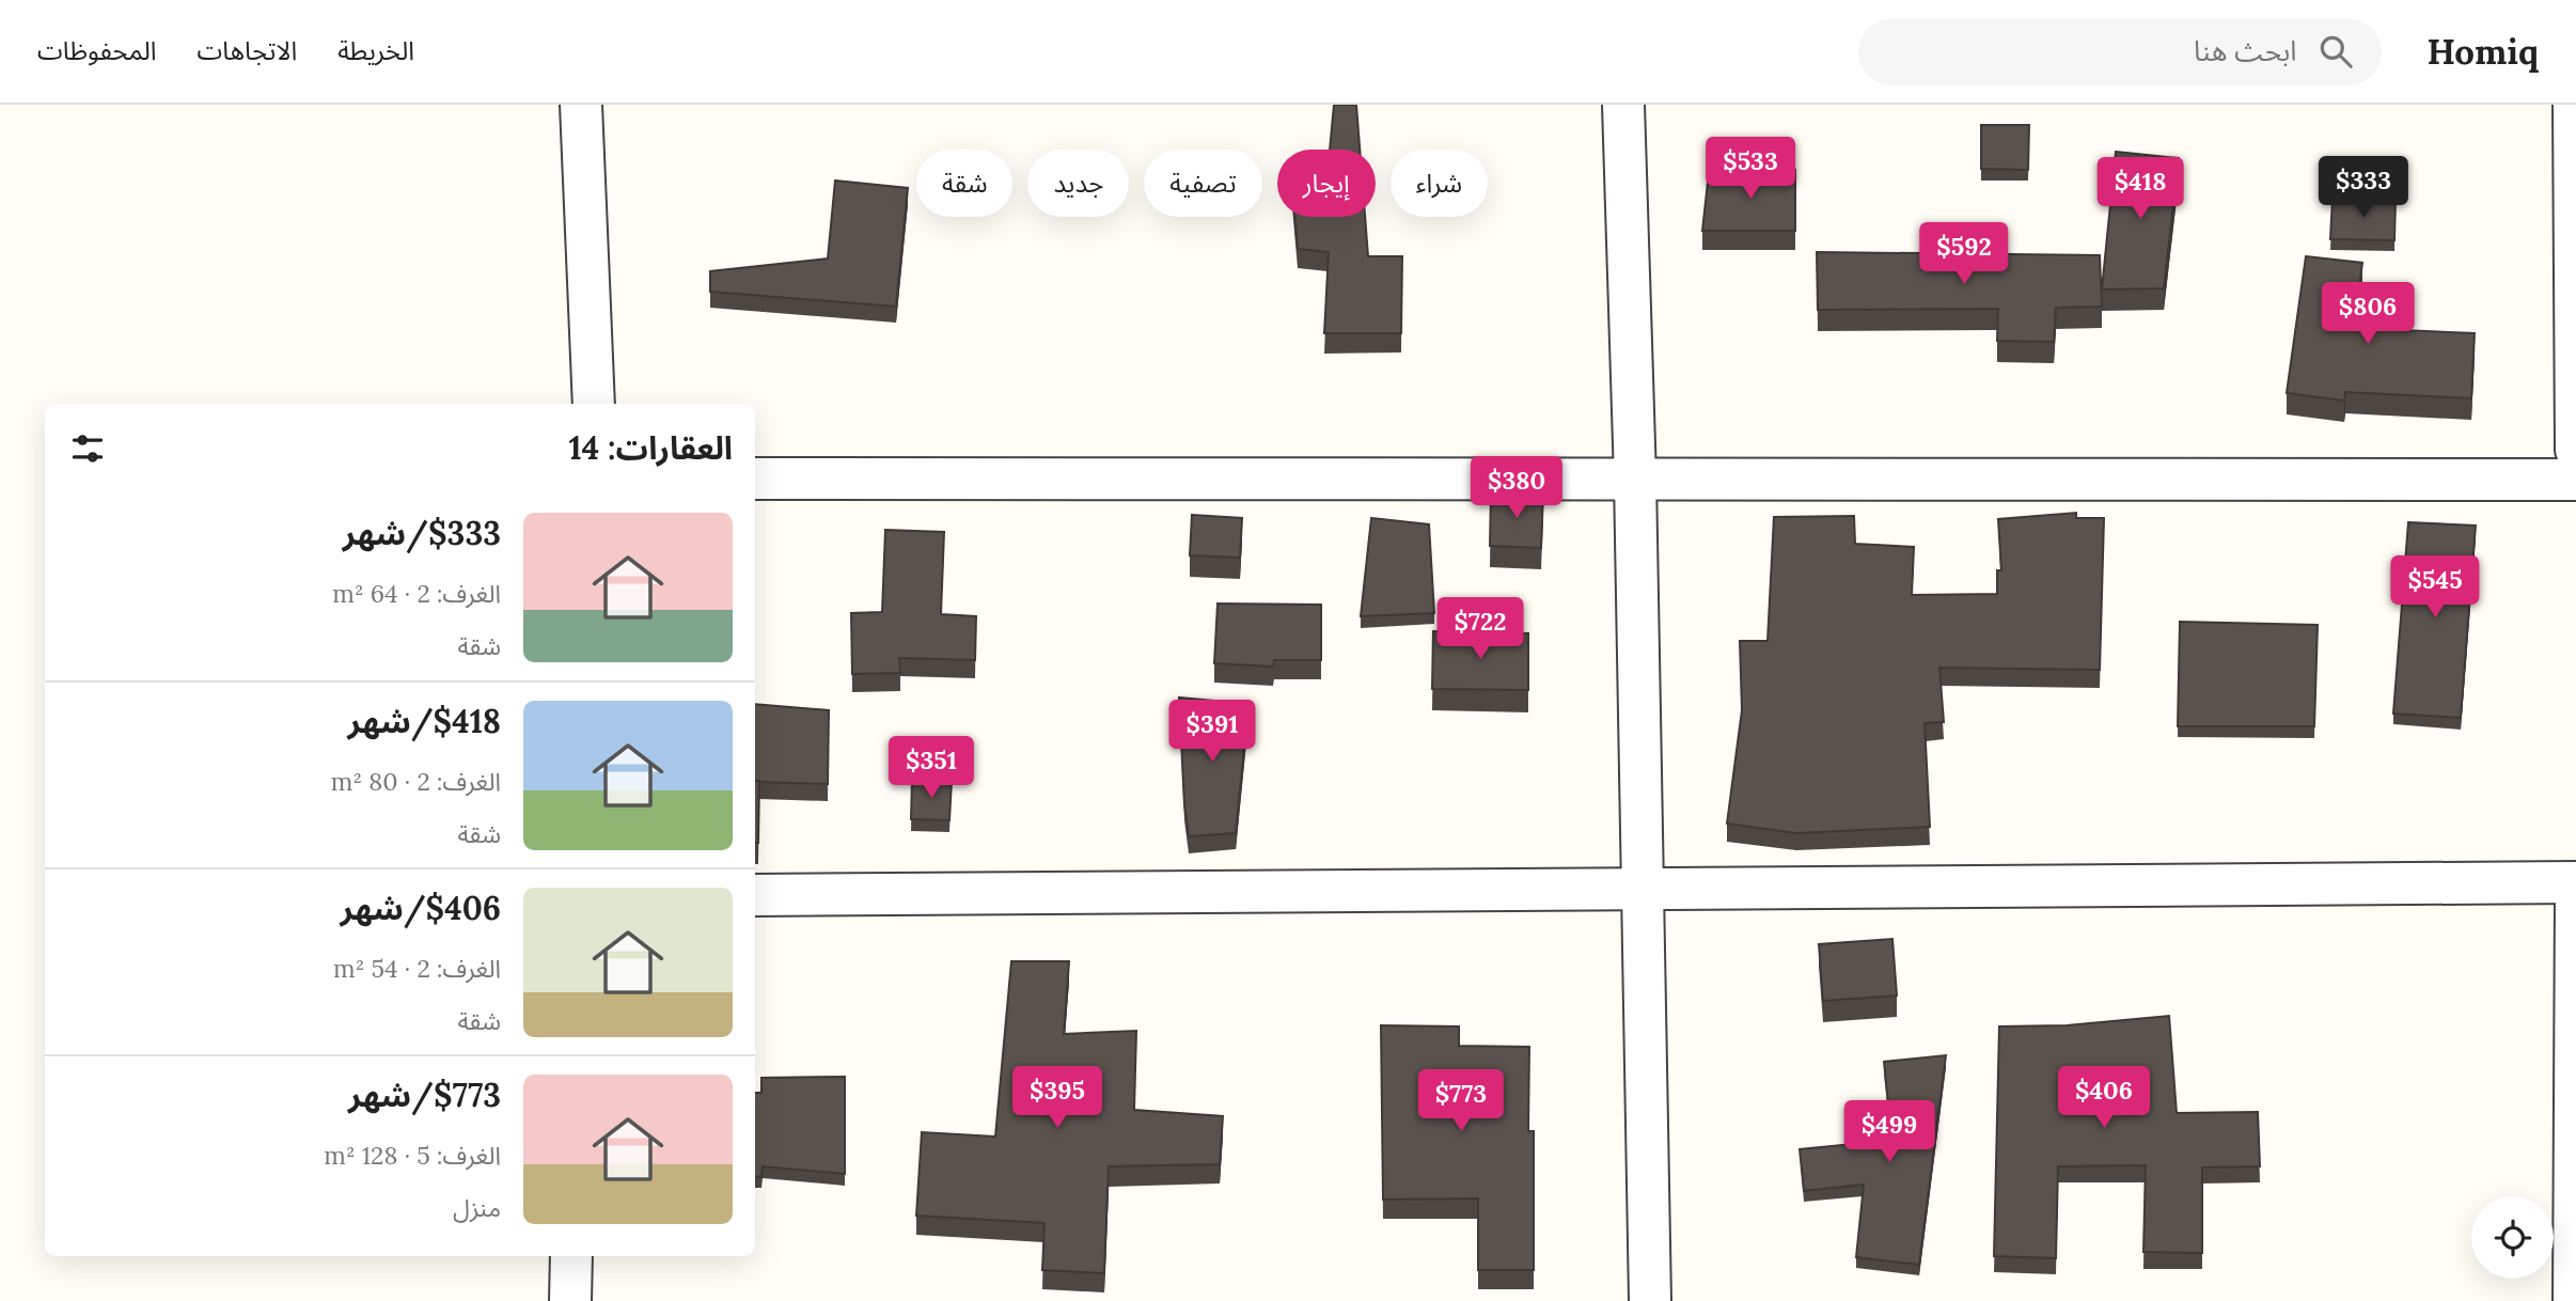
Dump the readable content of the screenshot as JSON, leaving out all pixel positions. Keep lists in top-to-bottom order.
{
  "page": {
    "header": "Homiq",
    "search": "ابحث هنا",
    "nav": ["الخريطة", "الاتجاهات", "المحفوظات"],
    "price": [
      "$533",
      "$333",
      "$418",
      "$592",
      "$806",
      "$380",
      "$545",
      "$722",
      "$391",
      "$351",
      "$395",
      "$406",
      "$773",
      "$499"
    ],
    "chip": [
      "شراء",
      "إيجار",
      "تصفية",
      "جديد",
      "شقة"
    ],
    "heading": "العقارات: 14",
    "list": [
      {
        "name": "$333/شهر",
        "note": "الغرف: 2 · 64 m² · شقة"
      },
      {
        "name": "$418/شهر",
        "note": "الغرف: 2 · 80 m² · شقة"
      },
      {
        "name": "$406/شهر",
        "note": "الغرف: 2 · 54 m² · شقة"
      },
      {
        "name": "$773/شهر",
        "note": "الغرف: 5 · 128 m² · منزل"
      }
    ]
  }
}
